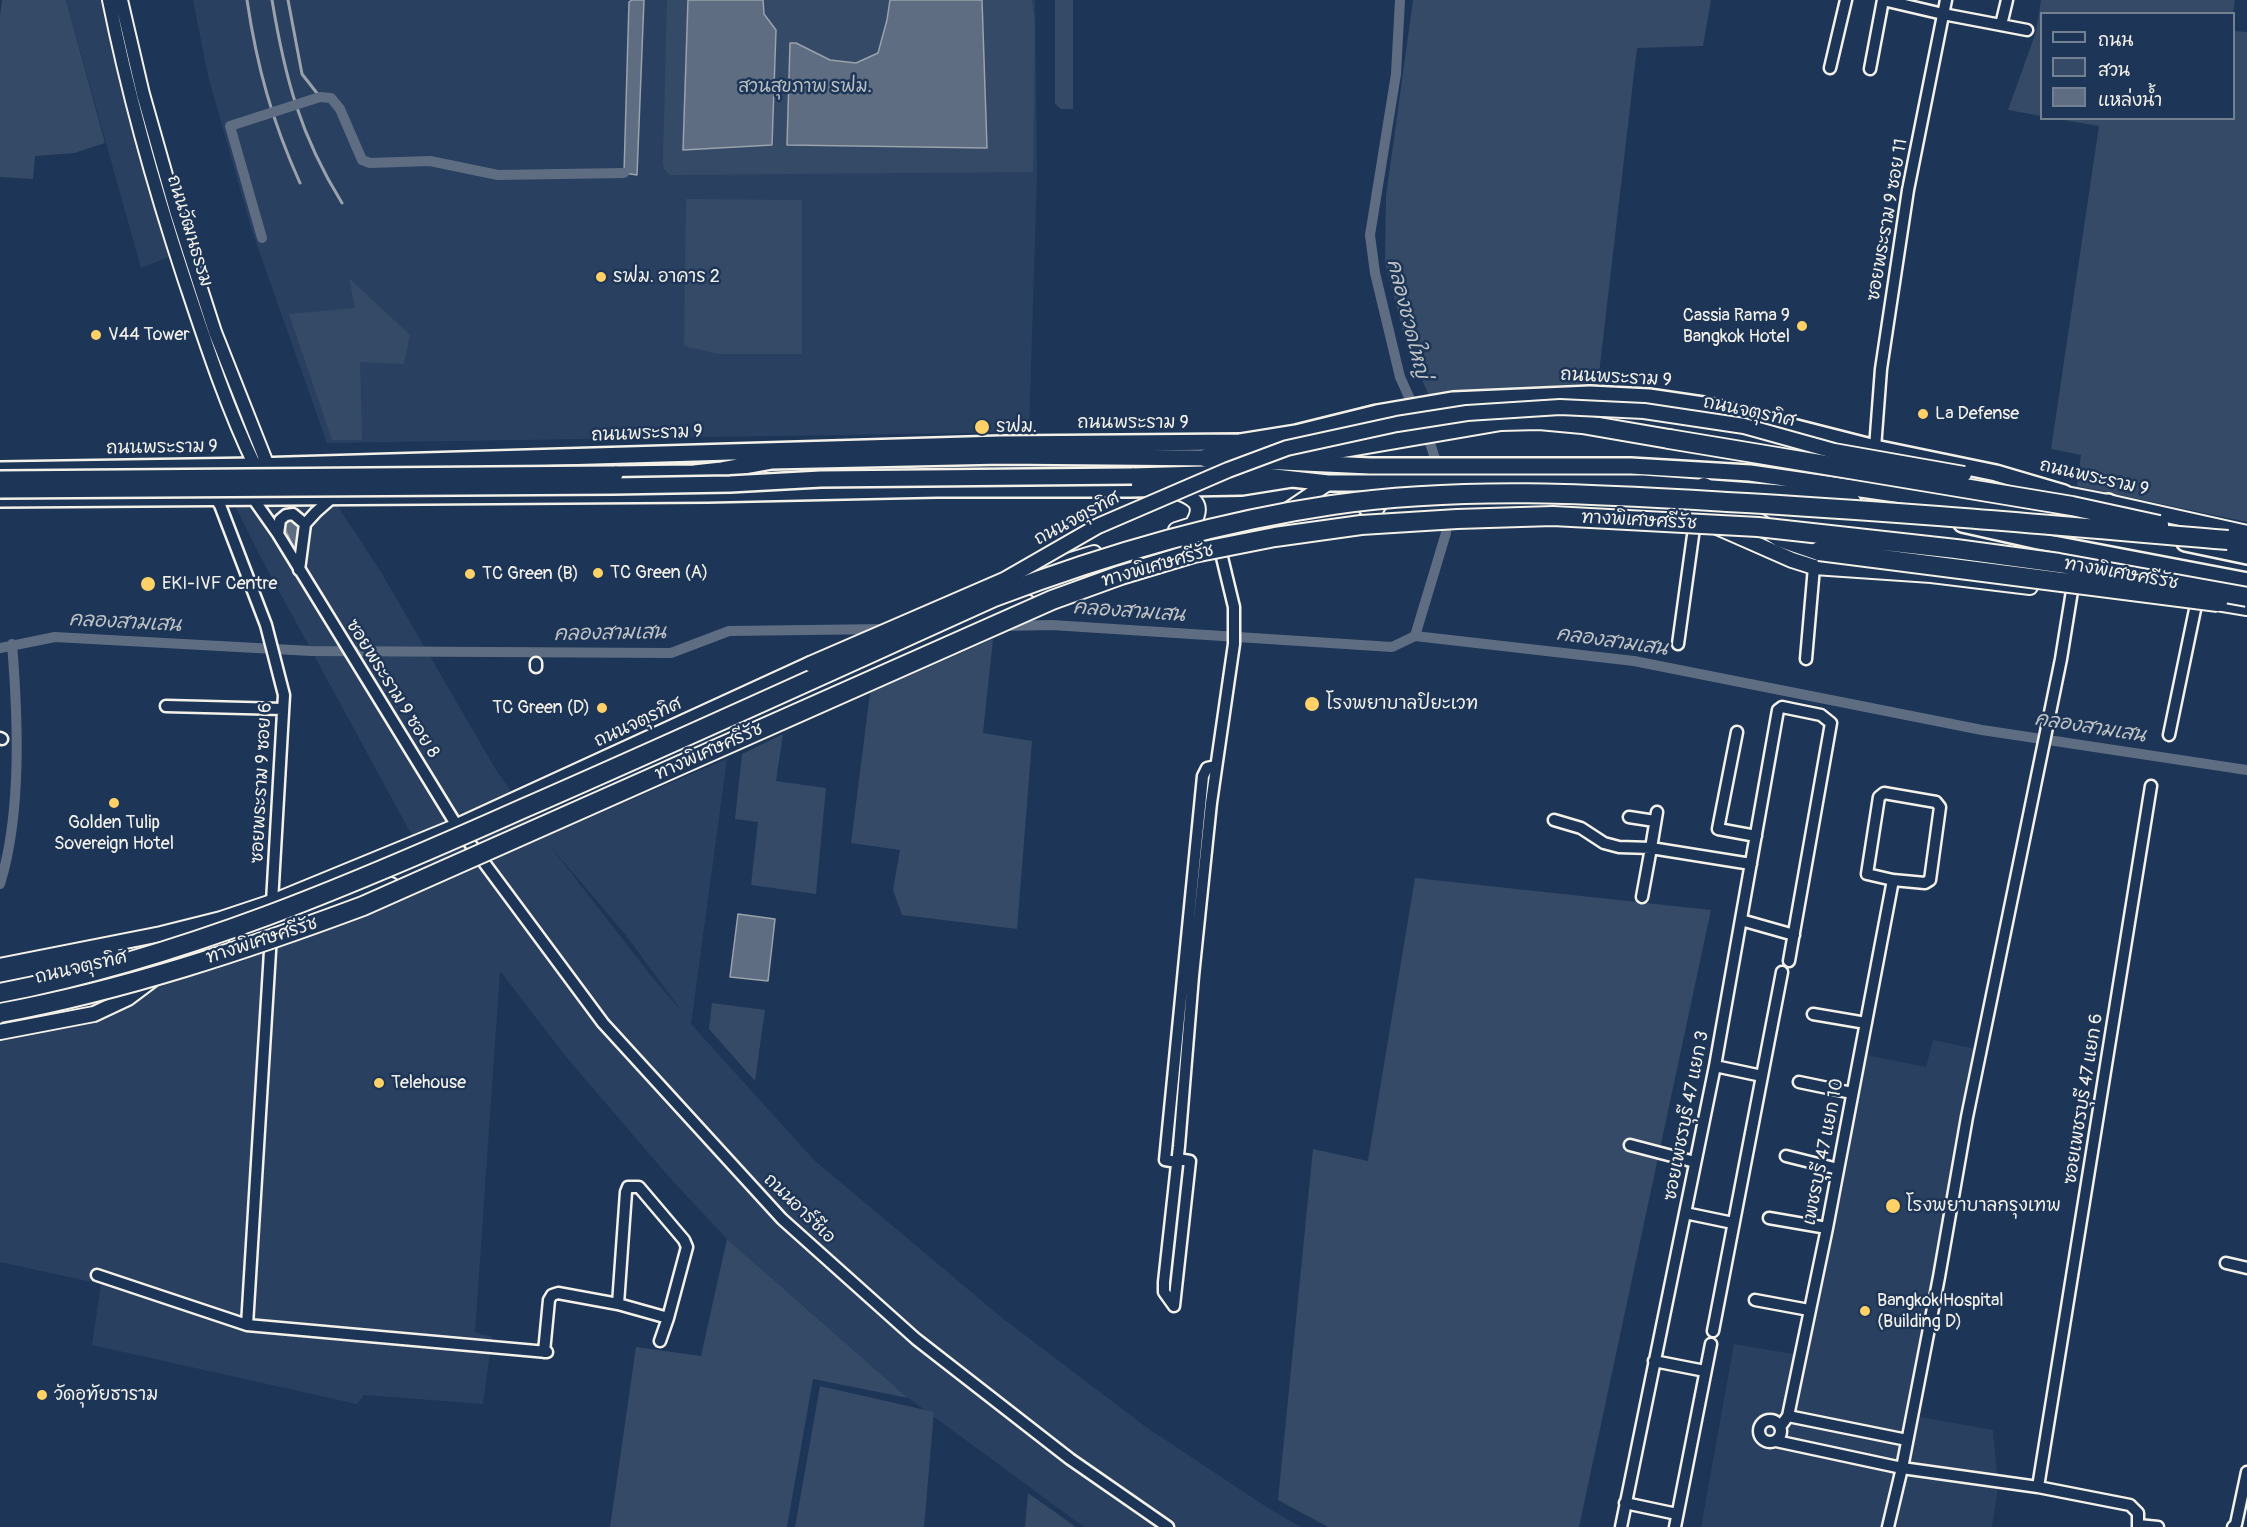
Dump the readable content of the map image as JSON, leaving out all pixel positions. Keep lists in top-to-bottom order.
{
  "streets": {
    "highway": ["ทางพิเศษศรีรัช"],
    "main road": ["ถนนพระราม 9", "ถนนจตุรทิศ"],
    "street": [
      "ซอยพระราม 9 ซอย 11",
      "ถนนวัฒนธรรม",
      "ซอยพระราม 9 ซอย 8",
      "ซอยพระราม 9 ซอย 6",
      "ซอยเพชรบุรี 47 แยก 6",
      "ซอยเพชรบุรี 47 แยก 3",
      "เพชรบุุรี 47 แยก 10",
      "ถนนอาร์ซีเอ"
    ]
  },
  "crossings": [
    ["ซอยพระราม 9 ซอย 11", "ถนนพระราม 9"],
    ["ถนนวัฒนธรรม", "ถนนพระราม 9"],
    ["ถนนพระราม 9", "ถนนจตุรทิศ"],
    ["ถนนจตุรทิศ", "ทางพิเศษศรีรัช"],
    ["ถนนจตุรทิศ", "ซอยพระราม 9 ซอย 8"],
    ["ถนนจตุรทิศ", "ซอยพระราม 9 ซอย 6"],
    ["ถนนจตุรทิศ", "ถนนอาร์ซีเอ"],
    ["ซอยพระราม 9 ซอย 8", "ถนนอาร์ซีเอ"]
  ],
  "water": ["คลองชวดใหญ่", "คลองสามเสน"],
  "parks": ["สวนสุขภาพ รฟม."],
  "places": [
    "รฟม. อาคาร 2",
    "Cassia Rama 9 Bangkok Hotel",
    "V44 Tower",
    "La Defense",
    "รฟม.",
    "TC Green (A)",
    "TC Green (B)",
    "EKI-IVF Centre",
    "โรงพยาบาลปิยะเวท",
    "TC Green (D)",
    "Golden Tulip Sovereign Hotel",
    "Telehouse",
    "โรงพยาบาลกรุงเทพ",
    "Bangkok Hospital (Building D)",
    "วัดอุทัยธาราม"
  ],
  "legend": ["ถนน", "สวน", "แหล่งน้ำ"]
}
